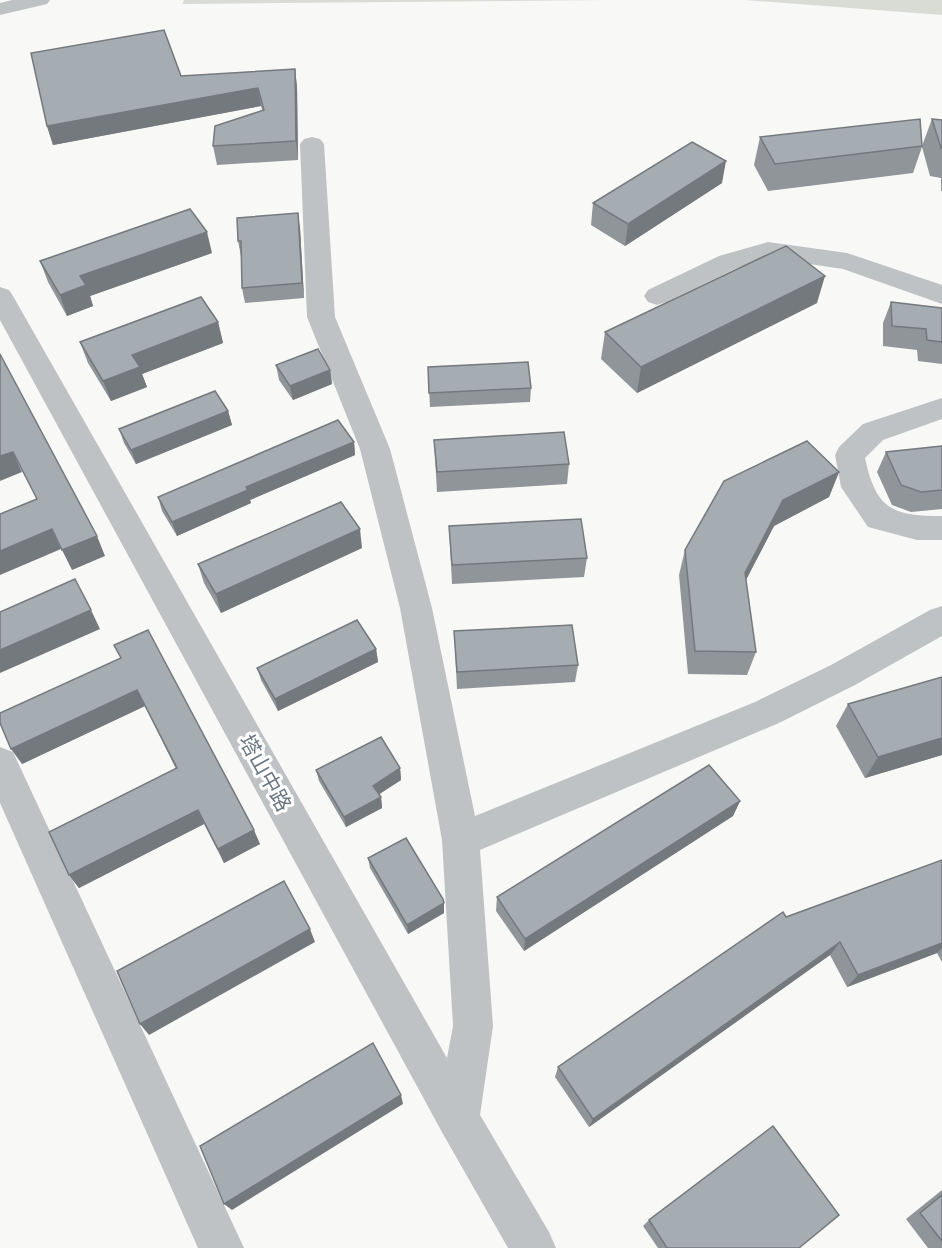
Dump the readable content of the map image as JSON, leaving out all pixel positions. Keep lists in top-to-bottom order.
{
  "streets": {
    "street": ["塔山中路"]
  }
}
